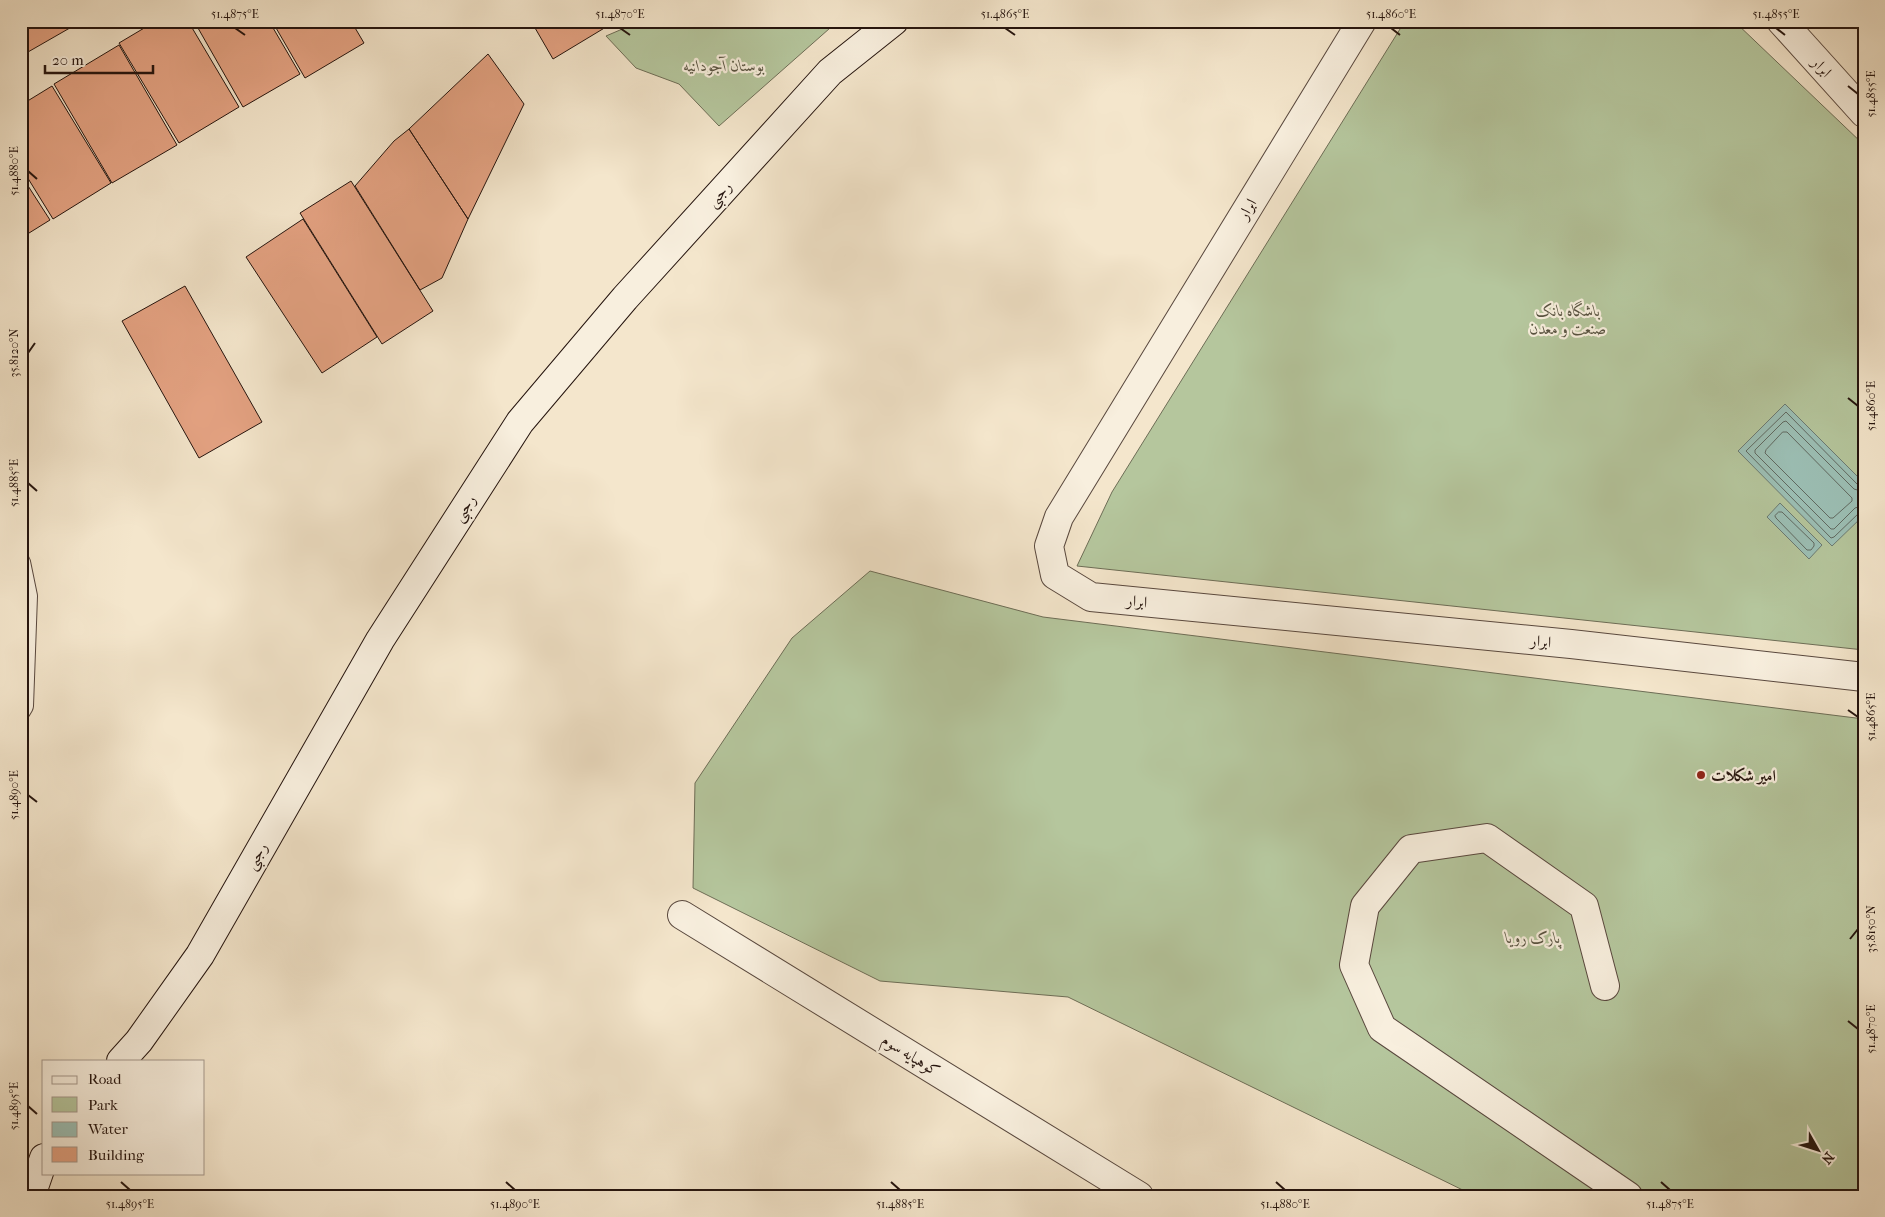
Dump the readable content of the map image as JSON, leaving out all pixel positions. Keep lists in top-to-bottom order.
{
  "streets": {
    "street": ["ابرار", "رجبی", "کوهپایه سوم"]
  },
  "parks": ["بوستان آجودانیه", "باشگاه بانک صنعت و معدن", "پارک رویا"],
  "places": ["امیر شکلات"],
  "legend": [
    "Road",
    "Park",
    "Water",
    "Building"
  ],
  "scale_bar": "20 m",
  "north": "bottom right",
  "coordinates": [
    "51.4875°E",
    "51.4870°E",
    "51.4865°E",
    "51.4860°E",
    "51.4855°E",
    "51.4880°E",
    "35.8120°N",
    "51.4885°E",
    "51.4890°E",
    "35.8150°N",
    "51.4895°E"
  ]
}
